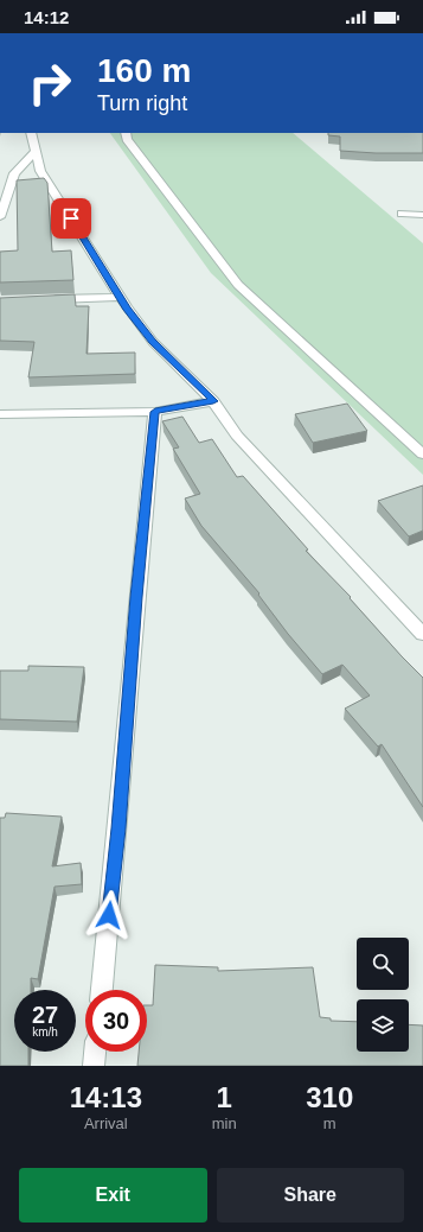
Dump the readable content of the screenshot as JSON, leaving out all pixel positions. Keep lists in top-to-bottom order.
{
  "page": {
    "status": "14:12",
    "turn": ["160 m", "Turn right"],
    "speed": "27 km/h",
    "limit": "30",
    "eta": [
      "14:13",
      "Arrival",
      "1",
      "min",
      "310",
      "m"
    ],
    "buttons": ["Exit", "Share"]
  }
}
